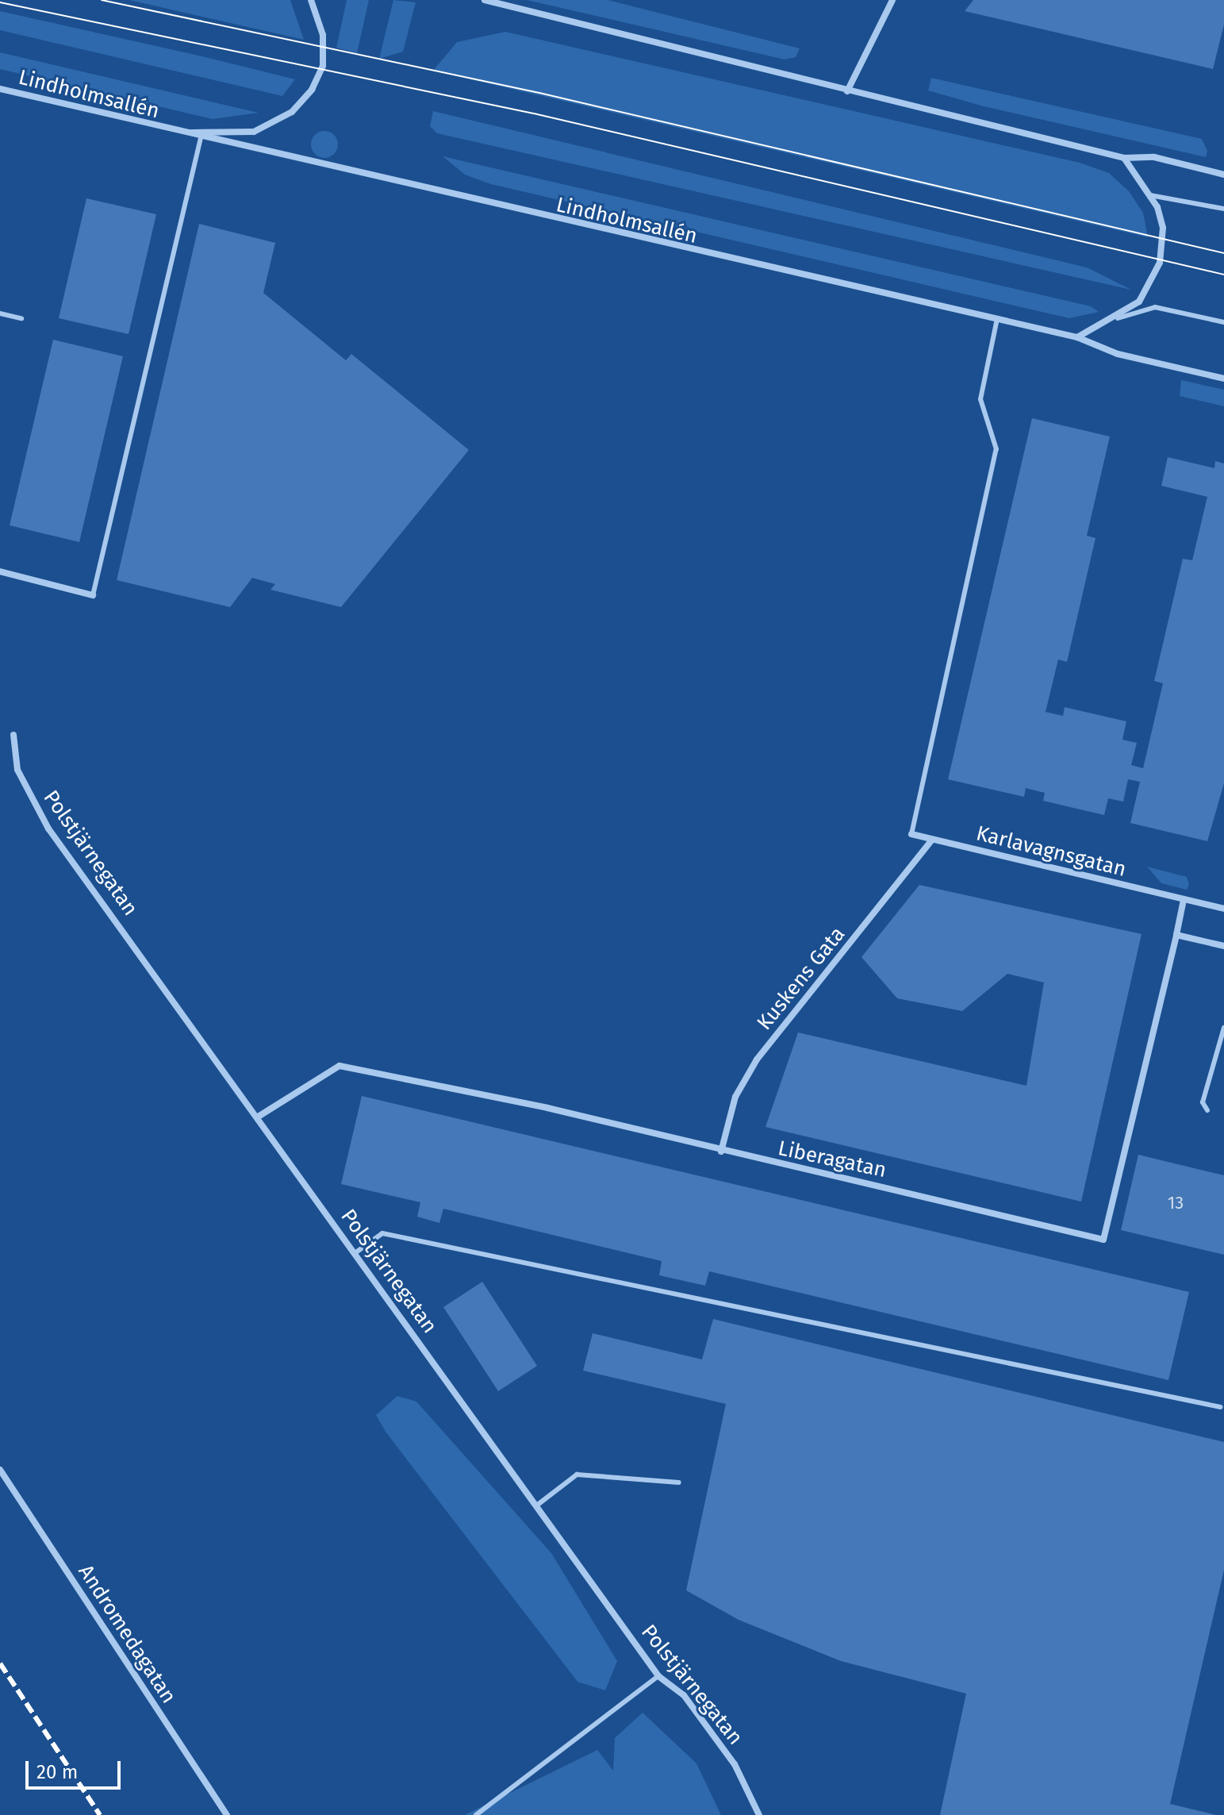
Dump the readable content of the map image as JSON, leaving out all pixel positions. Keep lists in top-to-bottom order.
{
  "streets": {
    "street": [
      "Lindholmsallén",
      "Karlavagnsgatan",
      "Polstjärnegatan",
      "Kuskens Gata",
      "Liberagatan",
      "Andromedagatan"
    ]
  },
  "crossings": [
    ["Karlavagnsgatan", "Kuskens Gata"],
    ["Polstjärnegatan", "Liberagatan"],
    ["Kuskens Gata", "Liberagatan"]
  ],
  "house_numbers": ["13"],
  "scale_bar": "20 m"
}
